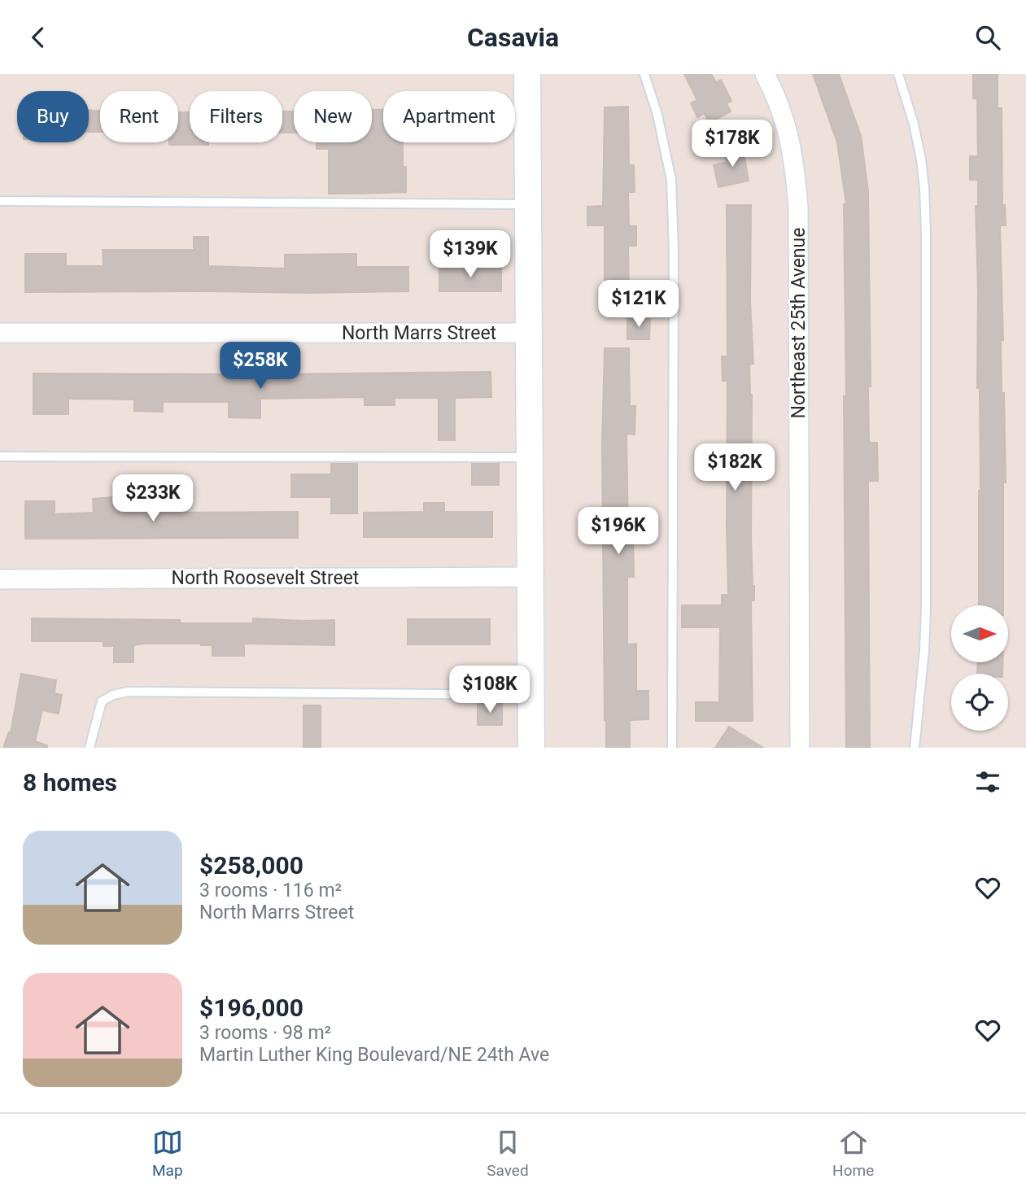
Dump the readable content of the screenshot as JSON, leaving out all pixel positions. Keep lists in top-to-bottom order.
{
  "streets": {
    "street": ["Northeast 25th Avenue", "North Marrs Street", "North Roosevelt Street"]
  },
  "north": "right",
  "page": {
    "header": "Casavia",
    "chip": [
      "Buy",
      "Rent",
      "Filters",
      "New",
      "Apartment"
    ],
    "price": [
      "$178K",
      "$139K",
      "$121K",
      "$258K",
      "$182K",
      "$233K",
      "$196K",
      "$108K"
    ],
    "heading": "8 homes",
    "list": [
      {
        "name": "$258,000",
        "note": "3 rooms · 116 m² · North Marrs Street"
      },
      {
        "name": "$196,000",
        "note": "3 rooms · 98 m² · Martin Luther King Boulevard/NE 24th Ave"
      }
    ],
    "tabs": ["Map", "Saved", "Home"]
  }
}
